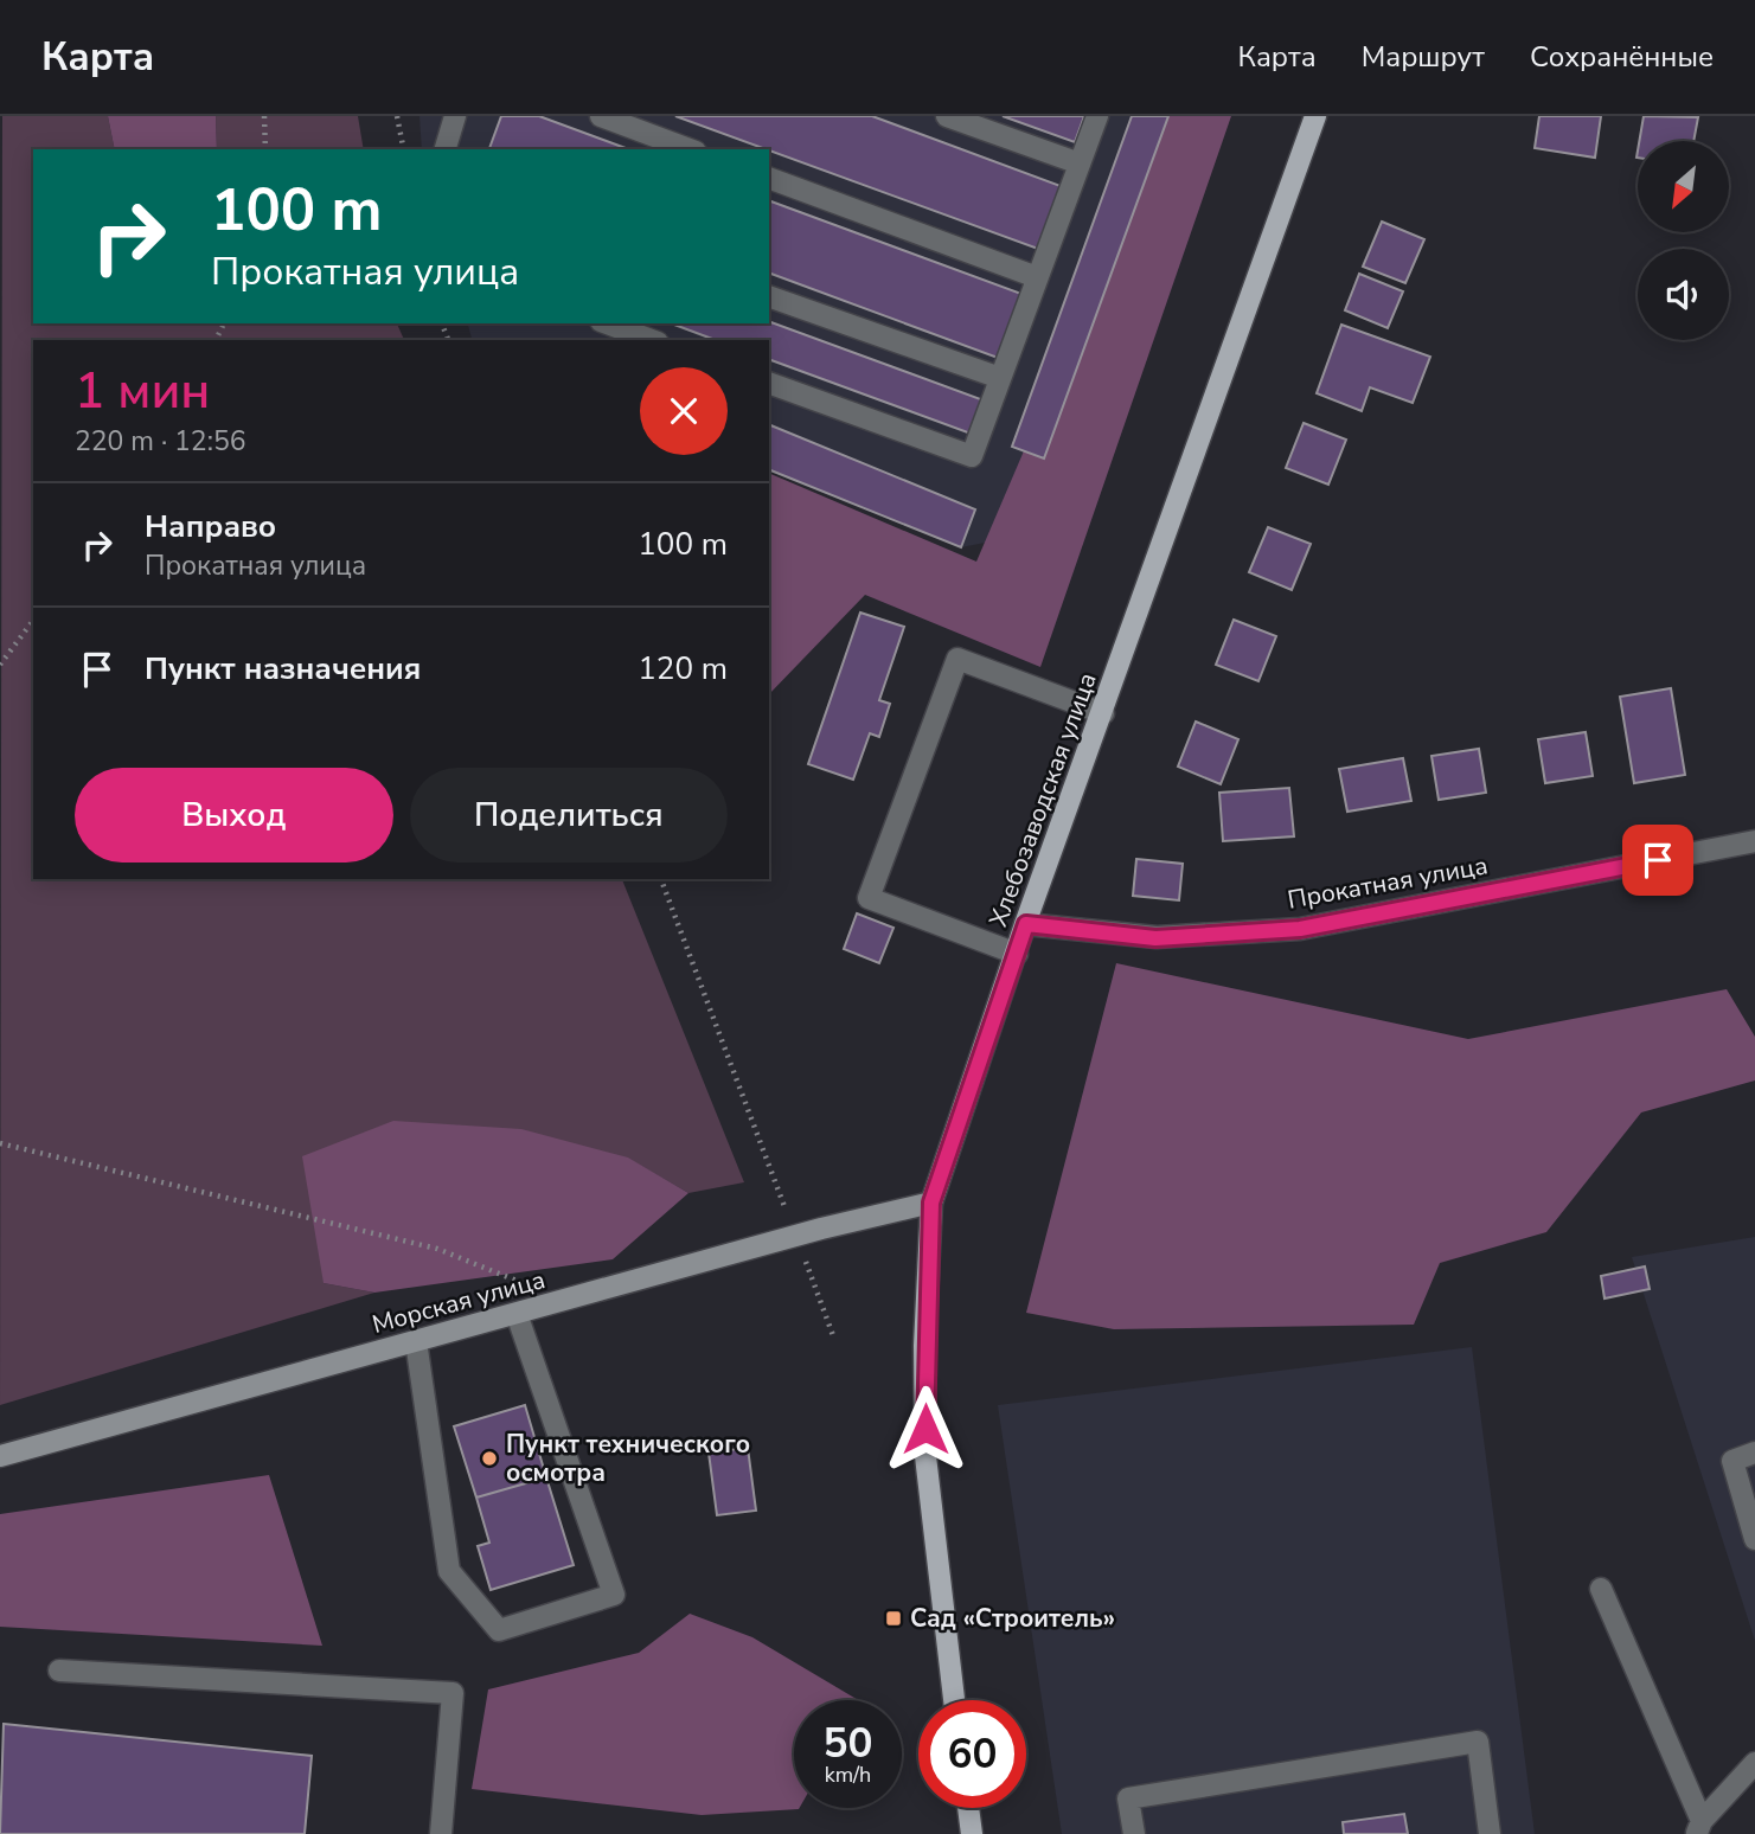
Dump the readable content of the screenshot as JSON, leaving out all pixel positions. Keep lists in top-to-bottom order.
{
  "streets": {
    "main road": ["Хлебозаводская улица"],
    "street": ["Прокатная улица", "Морская улица"]
  },
  "crossings": [
    ["Хлебозаводская улица", "Прокатная улица"],
    ["Хлебозаводская улица", "Морская улица"]
  ],
  "places": {
    "other": ["Пункт технического осмотра"],
    "transit": ["Сад «Строитель»"]
  },
  "north": "bottom left",
  "page": {
    "header": "Карта",
    "nav": ["Карта", "Маршрут", "Сохранённые"],
    "turn": ["100 m", "Прокатная улица"],
    "heading": ["1 мин", "220 m · 12:56"],
    "list": [
      {
        "name": "Направо",
        "note": "Прокатная улица",
        "value": "100 m"
      },
      {
        "name": "Пункт назначения",
        "value": "120 m"
      }
    ],
    "buttons": ["Выход", "Поделиться"],
    "speed": "50 km/h",
    "limit": "60"
  }
}
